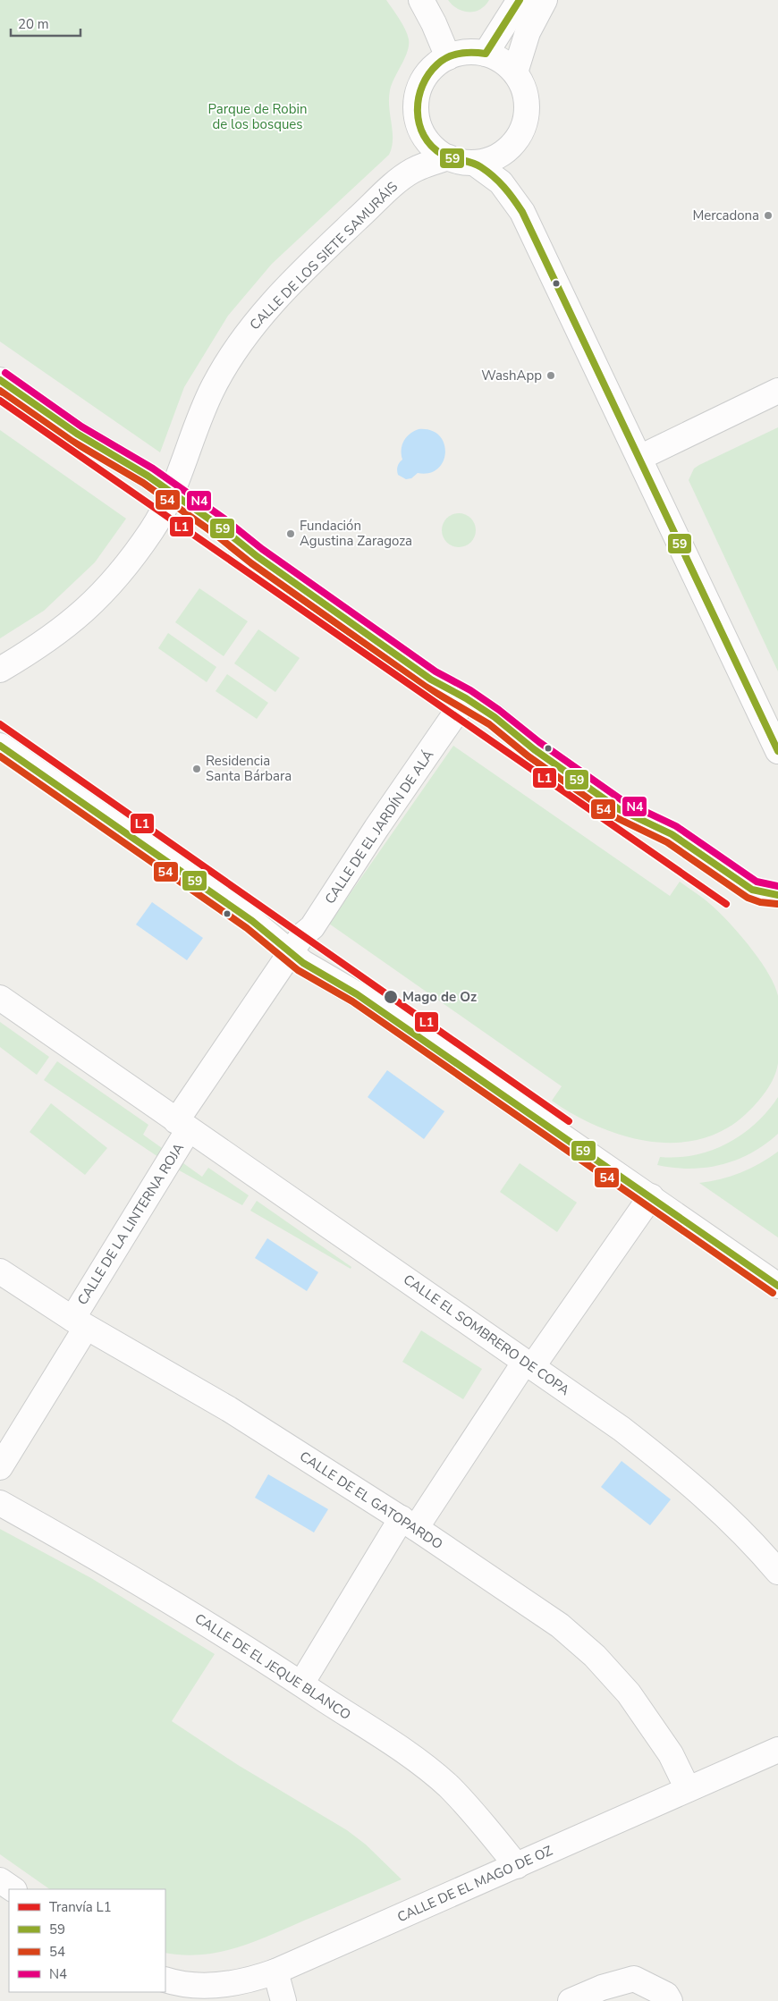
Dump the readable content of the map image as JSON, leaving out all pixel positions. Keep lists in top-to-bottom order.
{
  "streets": {
    "street": [
      "CALLE DE LOS SIETE SAMURÁIS",
      "CALLE DE EL JARDÍN DE ALÁ",
      "CALLE DE LA LINTERNA ROJA",
      "CALLE EL SOMBRERO DE COPA",
      "CALLE DE EL GATOPARDO",
      "CALLE DE EL JEQUE BLANCO",
      "CALLE DE EL MAGO DE OZ"
    ]
  },
  "crossings": [
    ["CALLE DE EL JARDÍN DE ALÁ", "CALLE DE LA LINTERNA ROJA"],
    ["CALLE DE LA LINTERNA ROJA", "CALLE EL SOMBRERO DE COPA"],
    ["CALLE DE LA LINTERNA ROJA", "CALLE DE EL GATOPARDO"],
    ["CALLE DE EL GATOPARDO", "CALLE DE EL MAGO DE OZ"],
    ["CALLE DE EL JEQUE BLANCO", "CALLE DE EL MAGO DE OZ"]
  ],
  "parks": ["Parque de Robin de los bosques"],
  "places": [
    "Mercadona",
    "WashApp",
    "Fundación Agustina Zaragoza",
    "Residencia Santa Bárbara",
    "Mago de Oz"
  ],
  "lines": [
    "transit line 59",
    "transit line N4",
    "transit line 54",
    "tram line L1"
  ],
  "legend": [
    "Tranvía L1",
    "59",
    "54",
    "N4"
  ],
  "scale_bar": "20 m"
}
